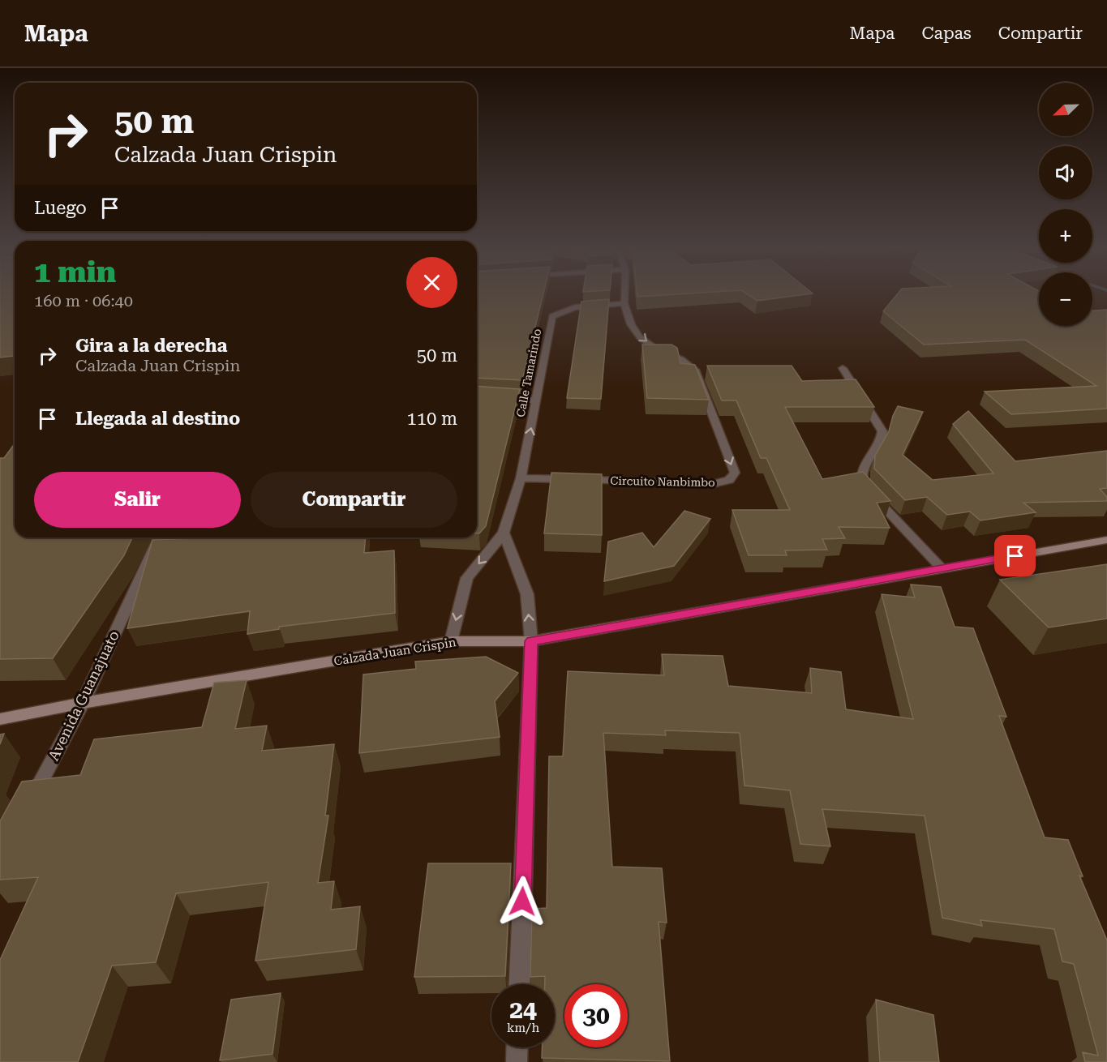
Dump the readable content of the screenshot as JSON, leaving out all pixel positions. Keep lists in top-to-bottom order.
{
  "streets": {
    "main road": ["Calzada Juan Crispin"],
    "street": ["Calle Tamarindo", "Circuito Nanbimbo", "Avenida Guanajuato"]
  },
  "crossings": [
    ["Calle Tamarindo", "Circuito Nanbimbo"],
    ["Calzada Juan Crispin", "Avenida Guanajuato"]
  ],
  "north": "bottom left",
  "page": {
    "header": "Mapa",
    "nav": ["Mapa", "Capas", "Compartir"],
    "map_buttons": ["+", "−"],
    "turn": ["50 m", "Calzada Juan Crispin"],
    "then": "Luego",
    "heading": ["1 min", "160 m · 06:40"],
    "list": [
      {
        "name": "Gira a la derecha",
        "note": "Calzada Juan Crispin",
        "value": "50 m"
      },
      {
        "name": "Llegada al destino",
        "value": "110 m"
      }
    ],
    "buttons": ["Salir", "Compartir"],
    "speed": "24 km/h",
    "limit": "30"
  }
}
